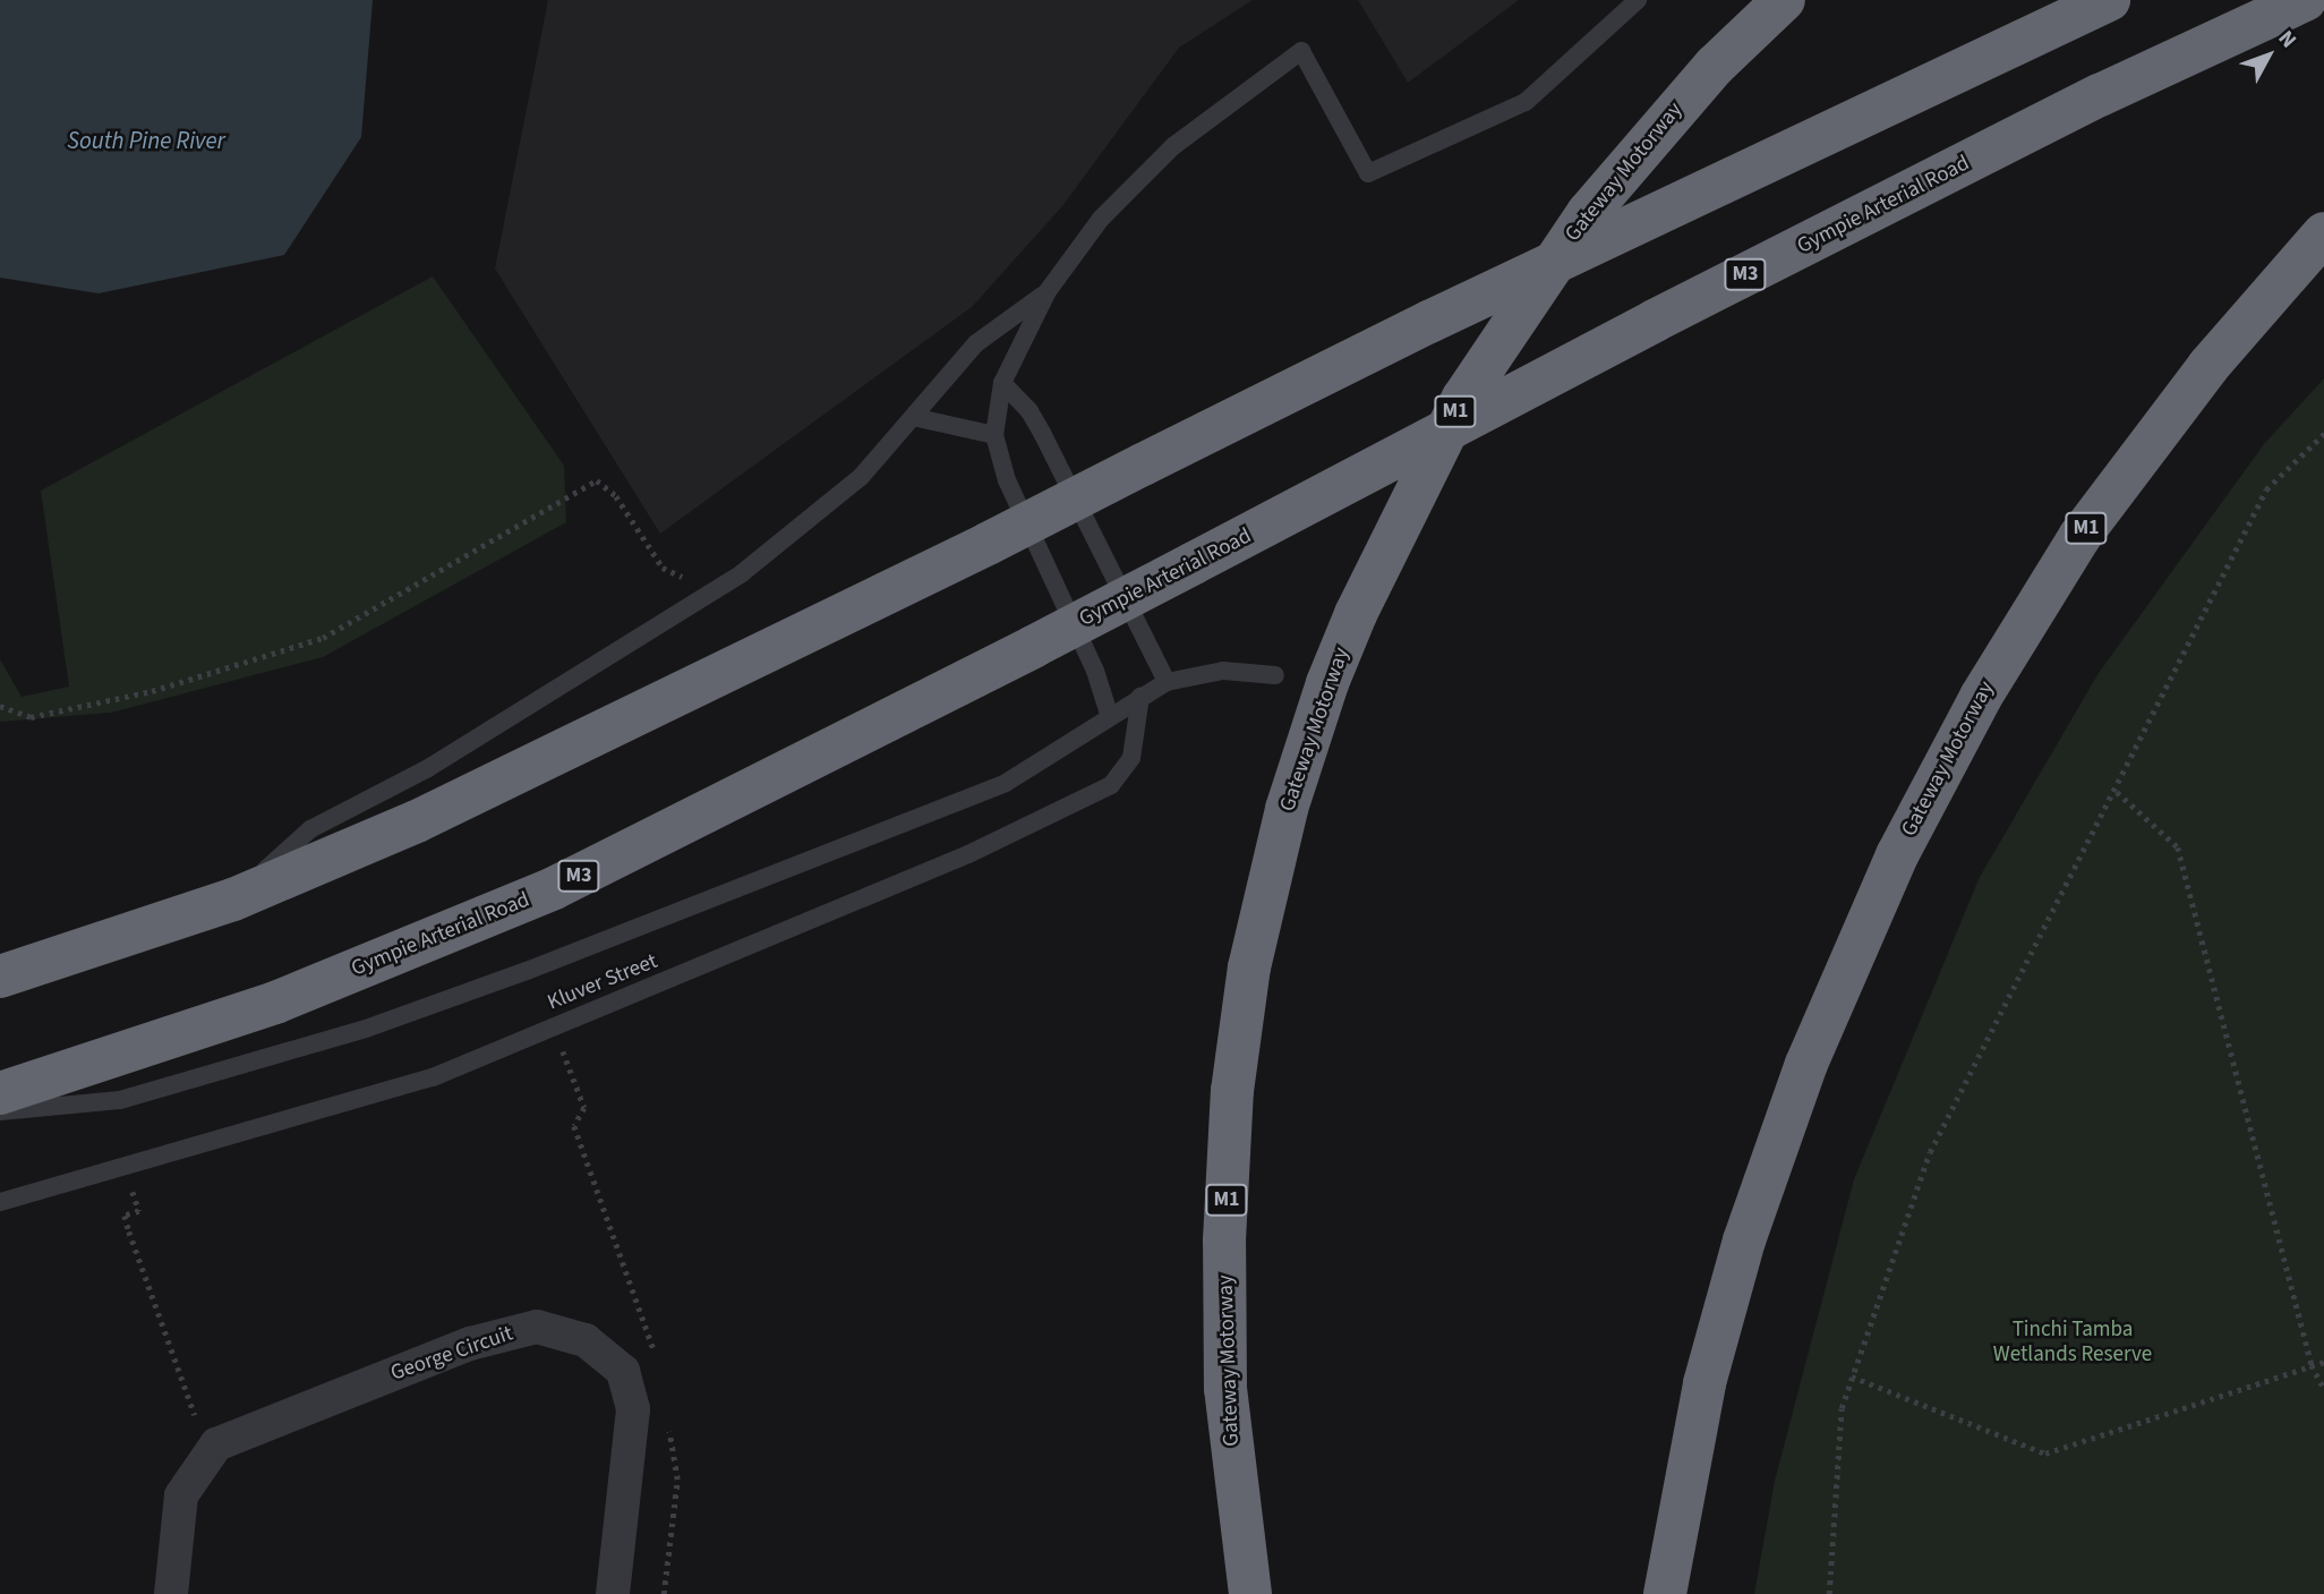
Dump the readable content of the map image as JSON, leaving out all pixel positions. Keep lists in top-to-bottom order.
{
  "streets": {
    "highway": [
      "Gateway Motorway",
      "Gympie Arterial Road",
      "M3",
      "M1"
    ],
    "street": ["George Circuit"],
    "lane": ["Kluver Street"]
  },
  "water": ["South Pine River"],
  "parks": ["Tinchi Tamba Wetlands Reserve"],
  "north": "top right"
}
